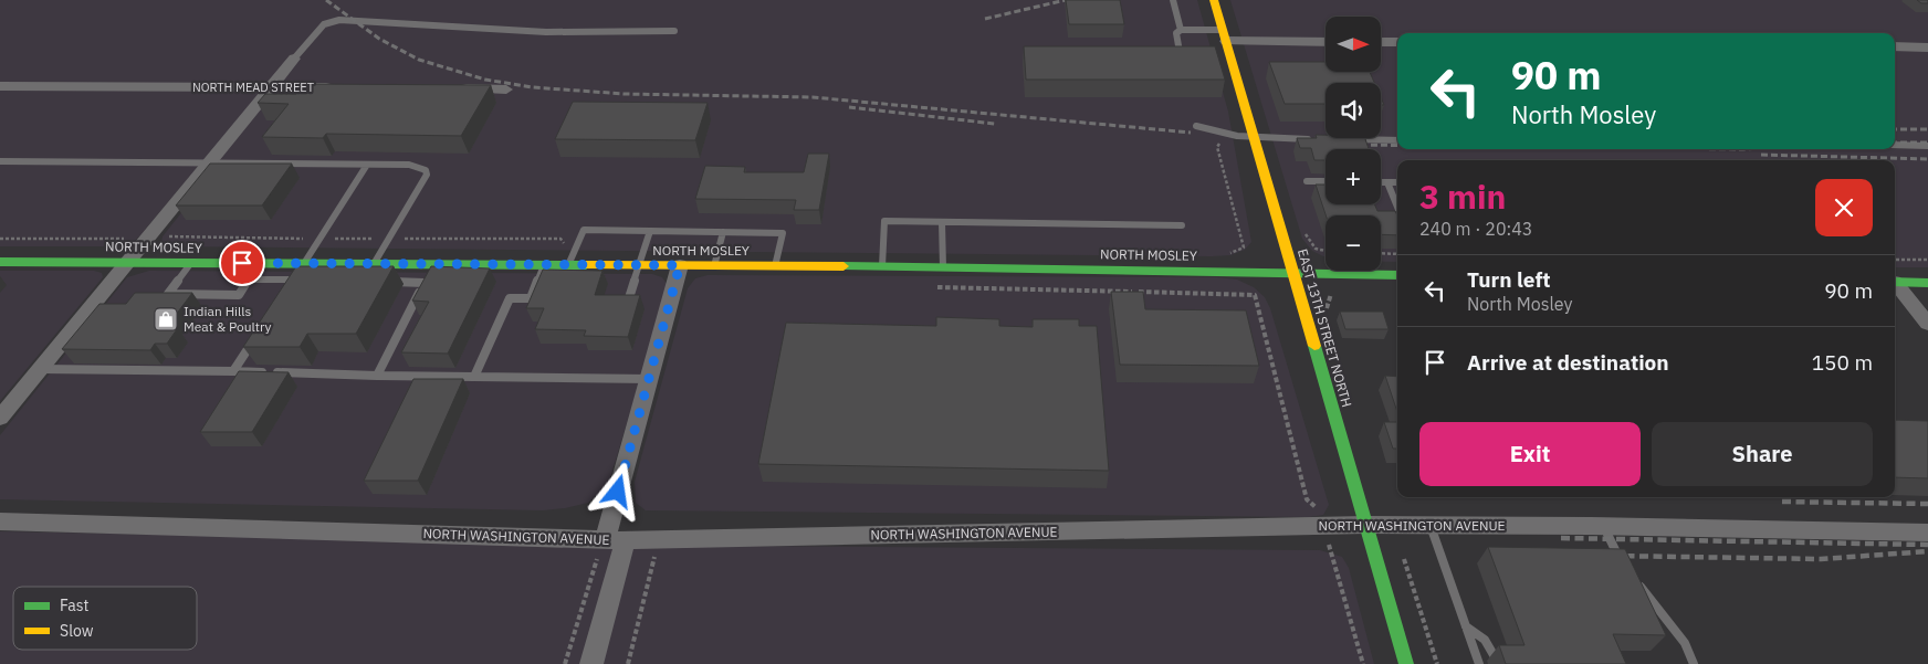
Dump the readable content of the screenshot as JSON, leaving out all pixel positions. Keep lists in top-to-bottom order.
{
  "streets": {
    "street": [
      "NORTH MEAD STREET",
      "NORTH MOSLEY",
      "EAST 13TH STREET NORTH",
      "NORTH WASHINGTON AVENUE"
    ]
  },
  "crossings": [
    ["NORTH MOSLEY", "EAST 13TH STREET NORTH"],
    ["EAST 13TH STREET NORTH", "NORTH WASHINGTON AVENUE"]
  ],
  "places": {
    "shop": ["Indian Hills Meat & Poultry"]
  },
  "legend": ["Fast", "Slow"],
  "north": "right",
  "page": {
    "map_buttons": ["+", "−"],
    "turn": ["90 m", "North Mosley"],
    "heading": ["3 min", "240 m · 20:43"],
    "list": [
      {
        "name": "Turn left",
        "note": "North Mosley",
        "value": "90 m"
      },
      {
        "name": "Arrive at destination",
        "value": "150 m"
      }
    ],
    "buttons": ["Exit", "Share"]
  }
}
